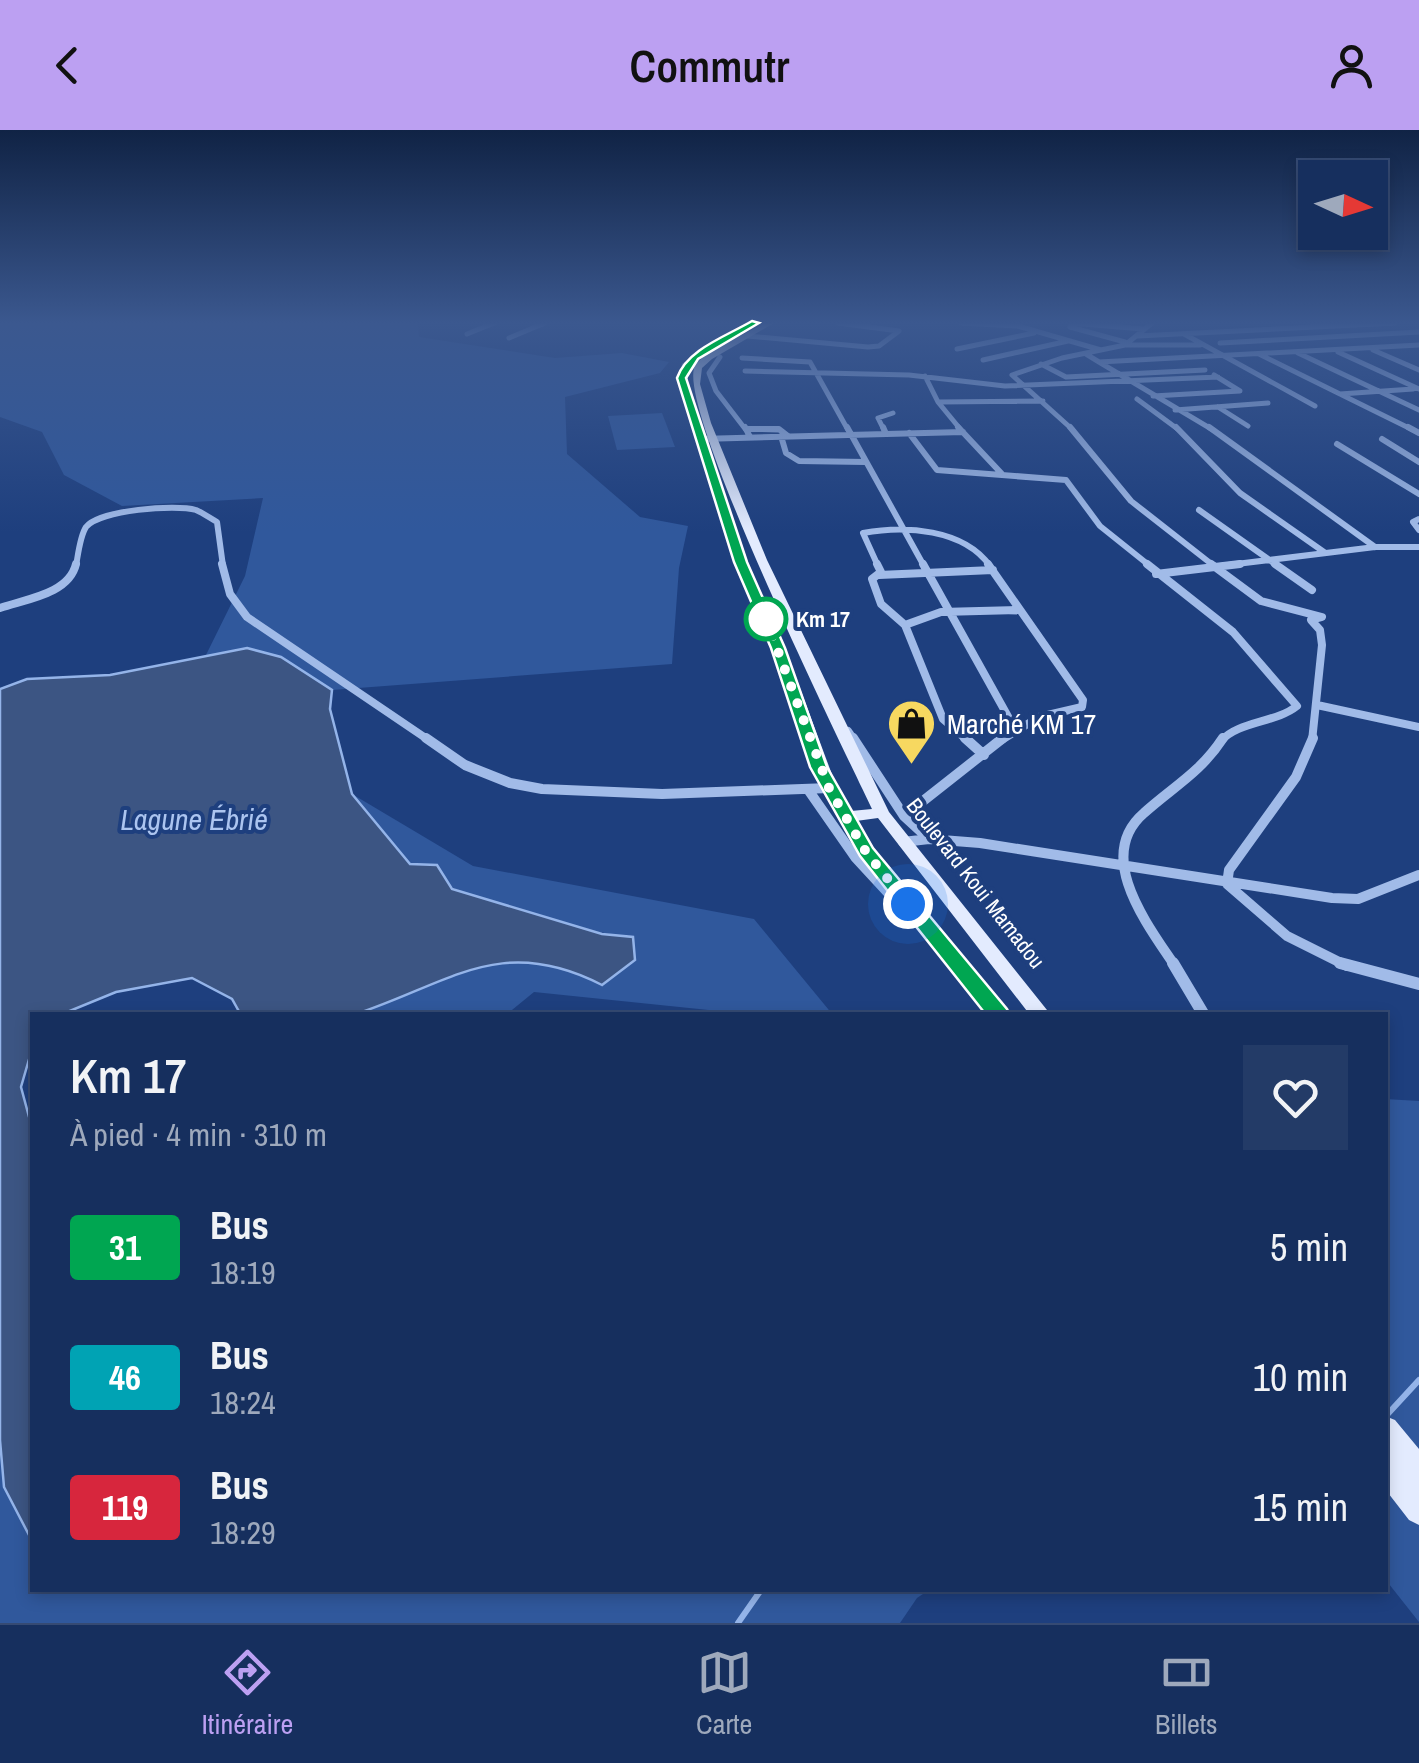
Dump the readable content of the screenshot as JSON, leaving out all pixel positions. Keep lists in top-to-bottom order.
{
  "streets": {
    "main road": ["Boulevard Koui Mamadou"]
  },
  "water": ["Lagune Ébrié"],
  "places": {
    "other": ["Km 17"],
    "shop": ["Marché KM 17"]
  },
  "lines": ["bus line 31"],
  "north": "right",
  "page": {
    "header": "Commutr",
    "heading": ["Km 17", "À pied · 4 min · 310 m"],
    "list": [
      {
        "mark": "31",
        "name": "Bus",
        "note": "18:19",
        "value": "5 min"
      },
      {
        "mark": "46",
        "name": "Bus",
        "note": "18:24",
        "value": "10 min"
      },
      {
        "mark": "119",
        "name": "Bus",
        "note": "18:29",
        "value": "15 min"
      }
    ],
    "tabs": ["Itinéraire", "Carte", "Billets"]
  }
}
